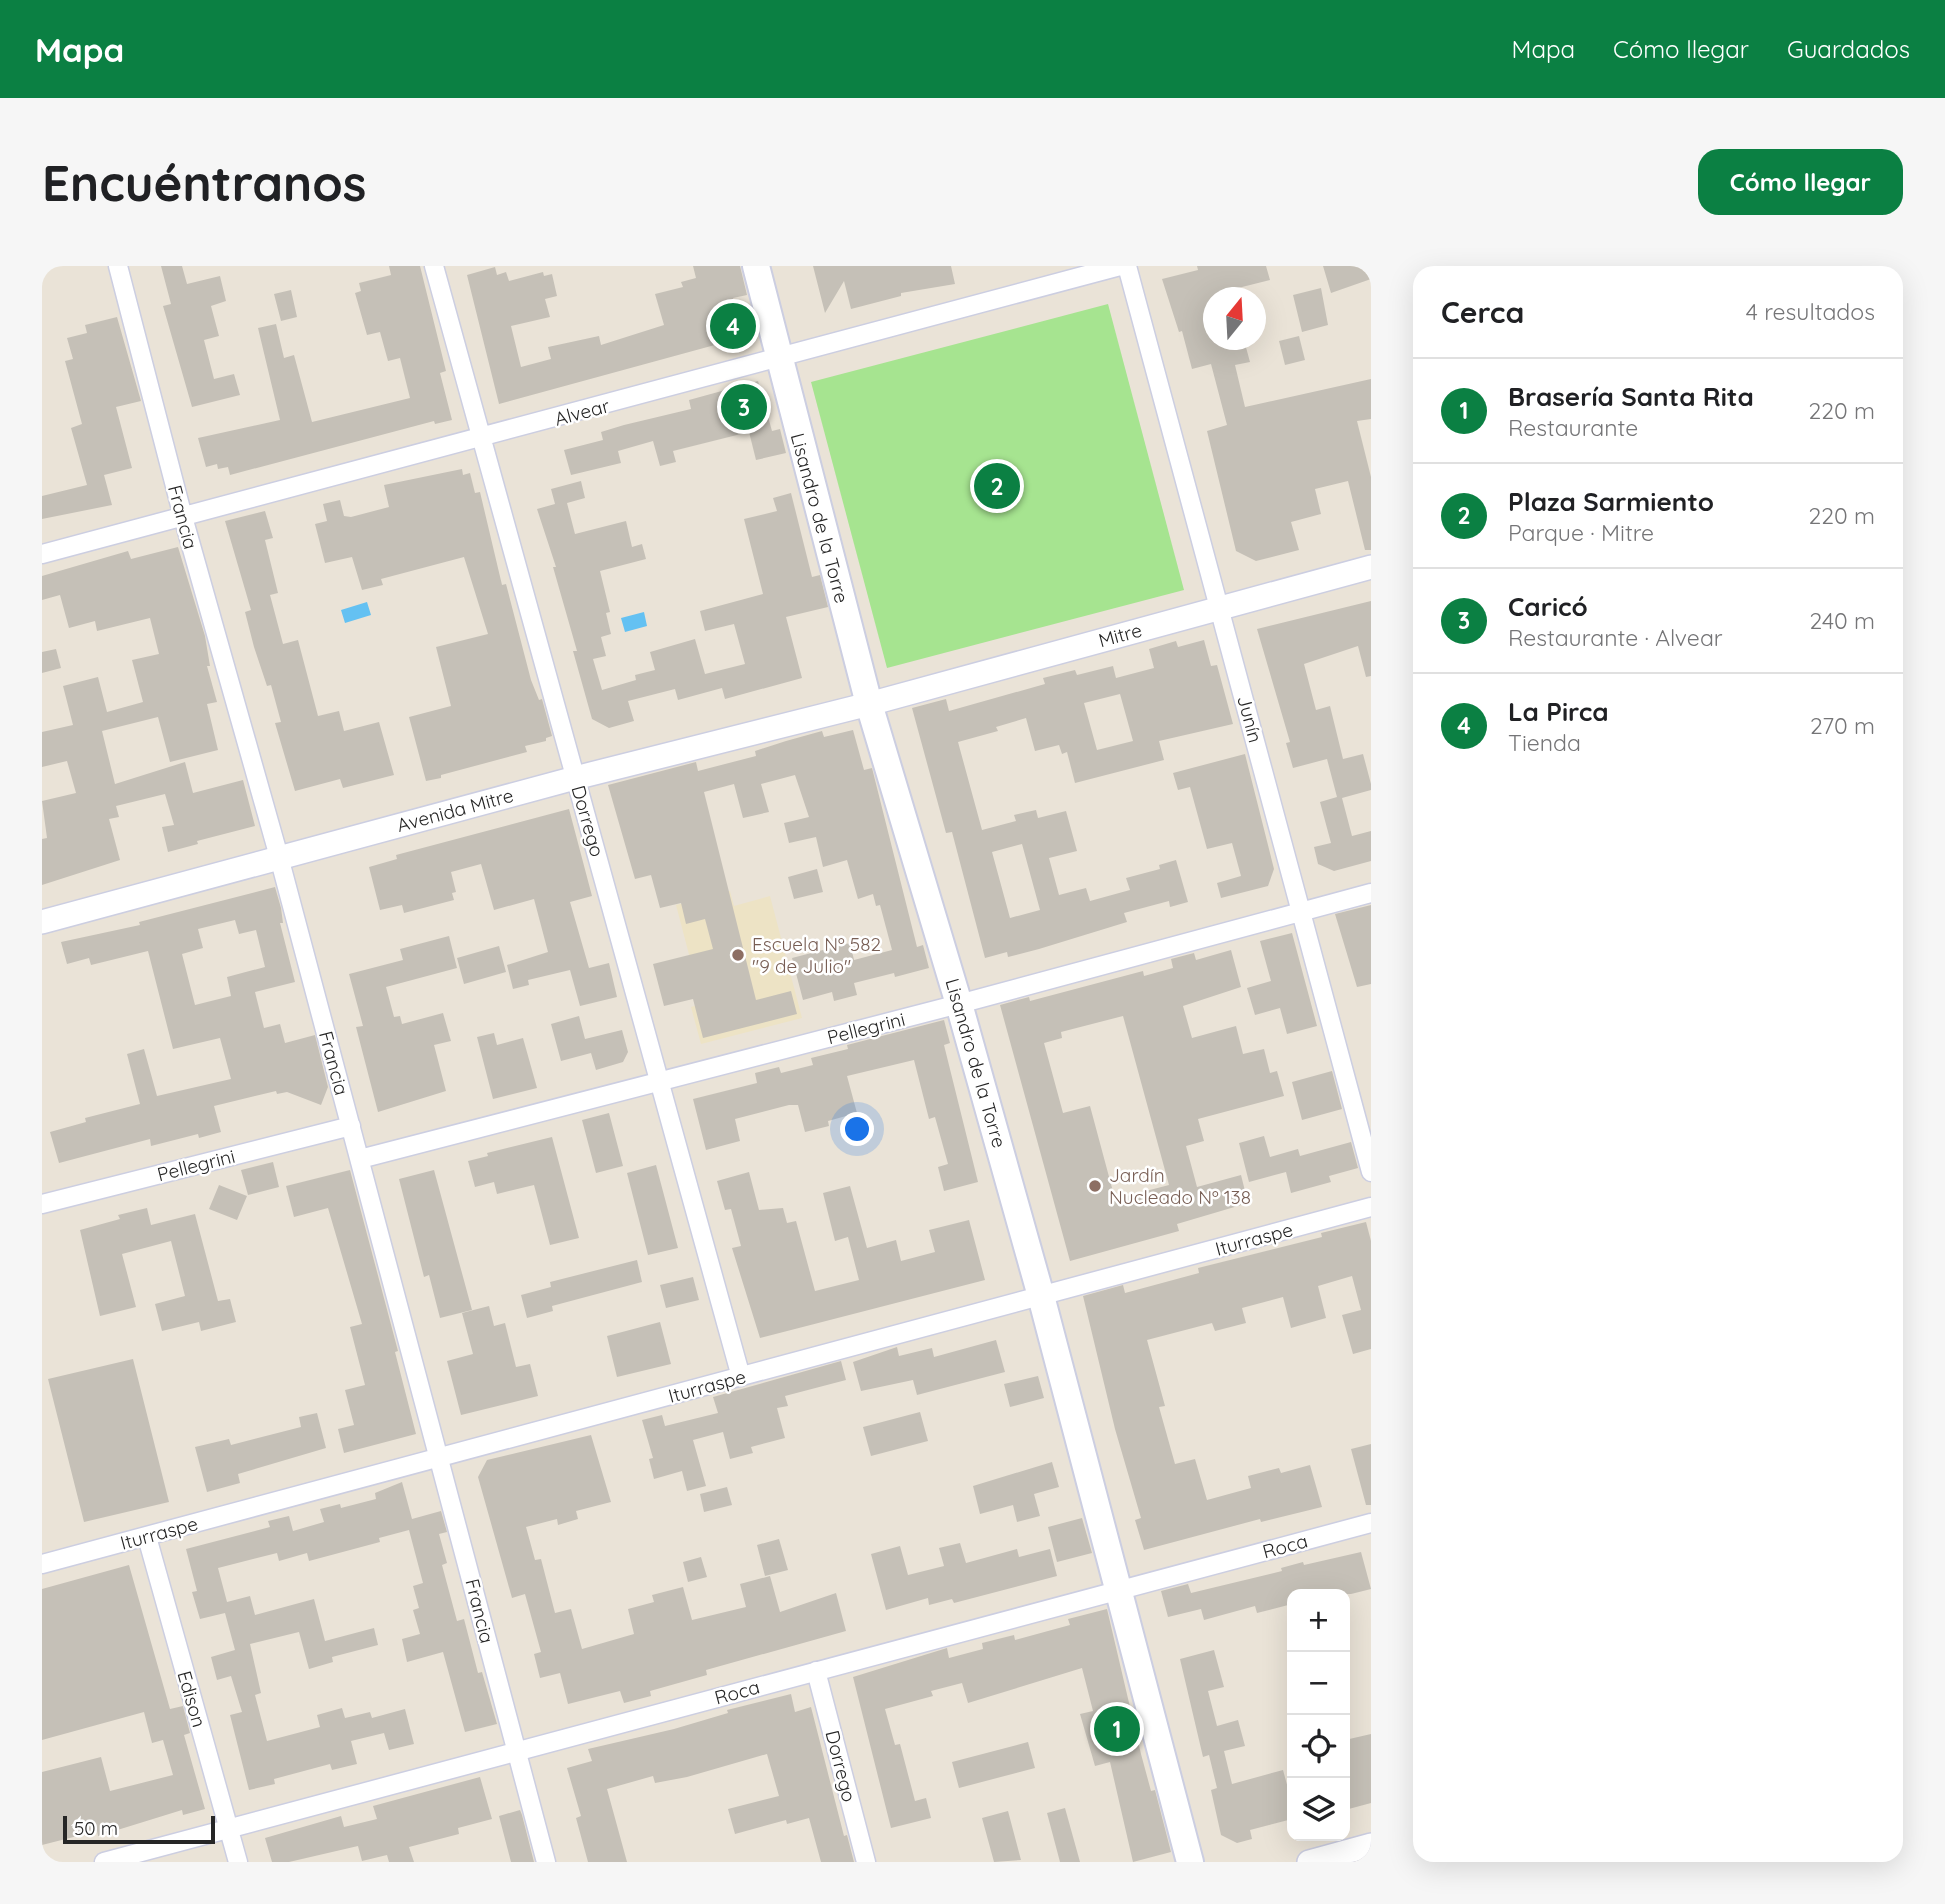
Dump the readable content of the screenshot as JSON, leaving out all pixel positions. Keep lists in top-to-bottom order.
{
  "streets": {
    "main road": ["Lisandro de la Torre"],
    "street": [
      "Alvear",
      "Francia",
      "Mitre",
      "Junín",
      "Avenida Mitre",
      "Dorrego",
      "Pellegrini",
      "Iturraspe",
      "Roca",
      "Edison"
    ]
  },
  "crossings": [
    ["Alvear", "Francia"],
    ["Alvear", "Lisandro de la Torre"],
    ["Alvear", "Dorrego"],
    ["Francia", "Avenida Mitre"],
    ["Francia", "Pellegrini"],
    ["Francia", "Iturraspe"],
    ["Francia", "Roca"],
    ["Lisandro de la Torre", "Mitre"],
    ["Lisandro de la Torre", "Avenida Mitre"],
    ["Lisandro de la Torre", "Pellegrini"],
    ["Lisandro de la Torre", "Iturraspe"],
    ["Lisandro de la Torre", "Roca"],
    ["Mitre", "Junín"],
    ["Mitre", "Avenida Mitre"],
    ["Junín", "Pellegrini"],
    ["Avenida Mitre", "Dorrego"],
    ["Dorrego", "Pellegrini"],
    ["Dorrego", "Iturraspe"],
    ["Dorrego", "Roca"],
    ["Iturraspe", "Edison"],
    ["Roca", "Edison"]
  ],
  "places": ["Escuela Nº 582 \"9 de Julio\"", "Jardín Nucleado Nº 138"],
  "scale_bar": "50 m",
  "north": "top",
  "page": {
    "header": "Mapa",
    "nav": ["Mapa", "Cómo llegar", "Guardados"],
    "buttons": "Cómo llegar",
    "title": "Encuéntranos",
    "heading": ["Cerca", "4 resultados"],
    "pins": [
      "4",
      "3",
      "2",
      "1"
    ],
    "list": [
      {
        "mark": "1",
        "name": "Brasería Santa Rita",
        "note": "Restaurante",
        "value": "220 m"
      },
      {
        "mark": "2",
        "name": "Plaza Sarmiento",
        "note": "Parque · Mitre",
        "value": "220 m"
      },
      {
        "mark": "3",
        "name": "Caricó",
        "note": "Restaurante · Alvear",
        "value": "240 m"
      },
      {
        "mark": "4",
        "name": "La Pirca",
        "note": "Tienda",
        "value": "270 m"
      }
    ],
    "map_buttons": ["+", "−"],
    "scale": "50 m"
  }
}
